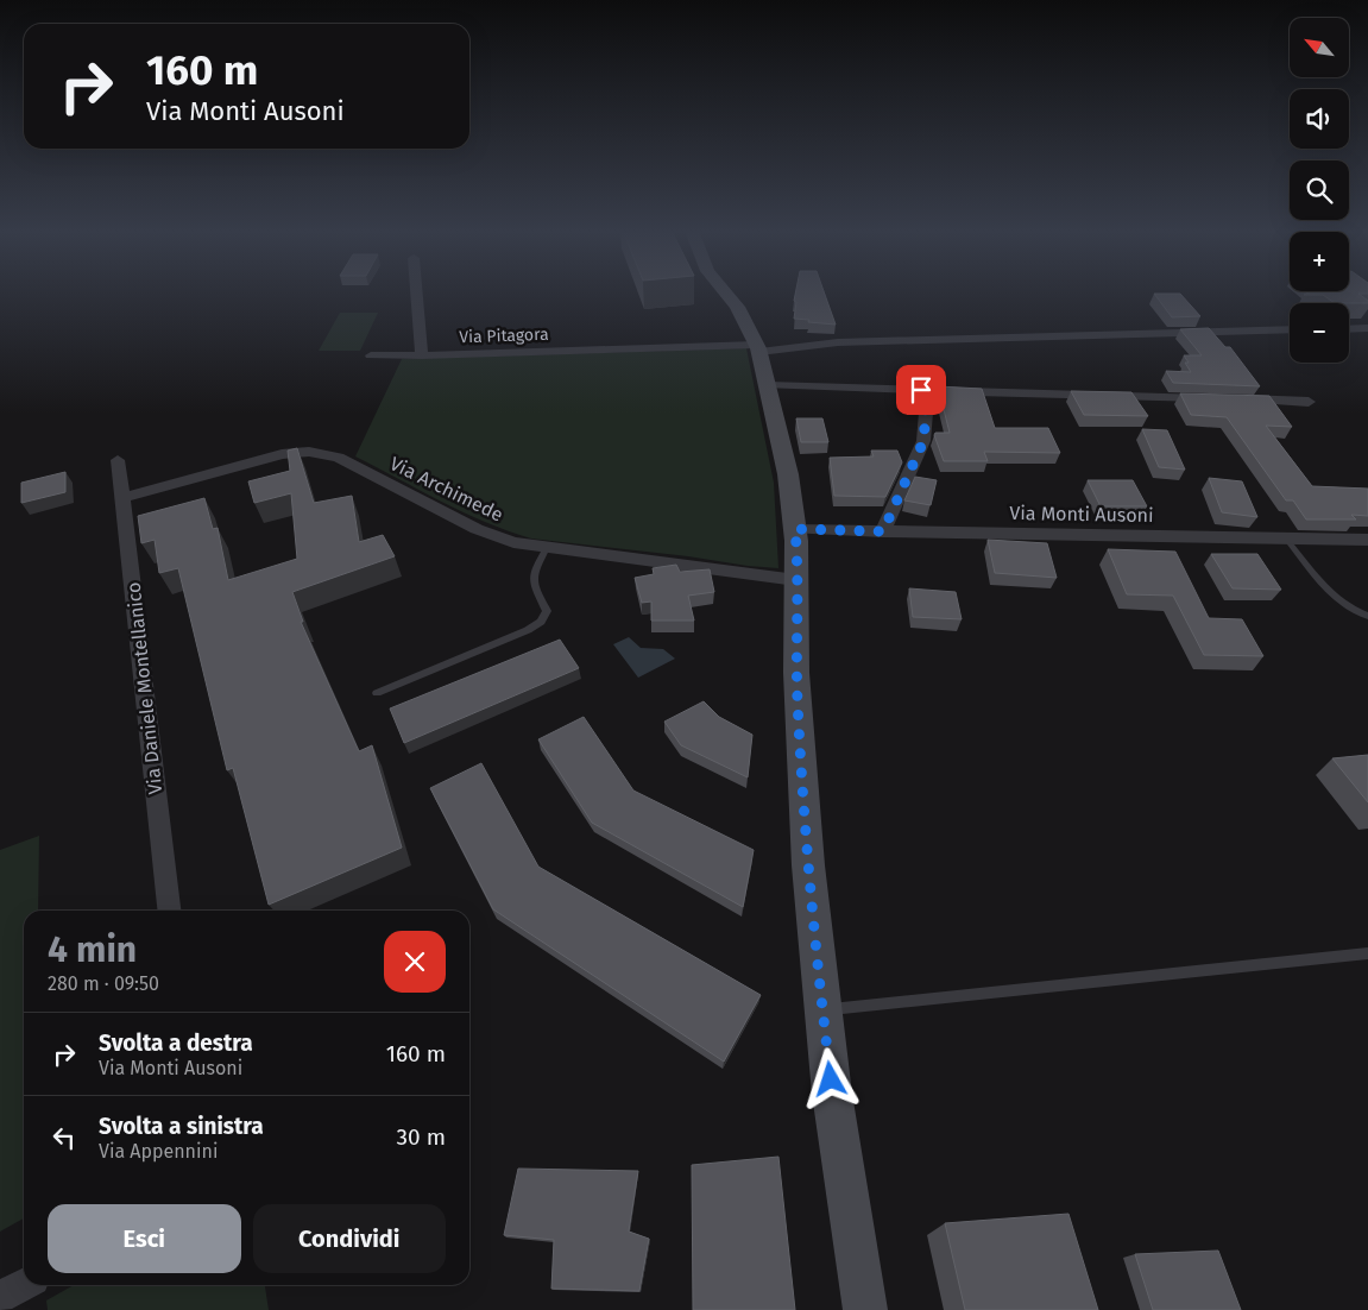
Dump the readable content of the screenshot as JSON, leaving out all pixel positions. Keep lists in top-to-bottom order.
{
  "streets": {
    "street": [
      "Via Pitagora",
      "Via Archimede",
      "Via Monti Ausoni",
      "Via Daniele Montellanico"
    ]
  },
  "crossings": [
    ["Via Archimede", "Via Daniele Montellanico"]
  ],
  "north": "top left",
  "page": {
    "map_buttons": ["+", "−"],
    "turn": ["160 m", "Via Monti Ausoni"],
    "heading": ["4 min", "280 m · 09:50"],
    "list": [
      {
        "name": "Svolta a destra",
        "note": "Via Monti Ausoni",
        "value": "160 m"
      },
      {
        "name": "Svolta a sinistra",
        "note": "Via Appennini",
        "value": "30 m"
      }
    ],
    "buttons": ["Esci", "Condividi"]
  }
}
